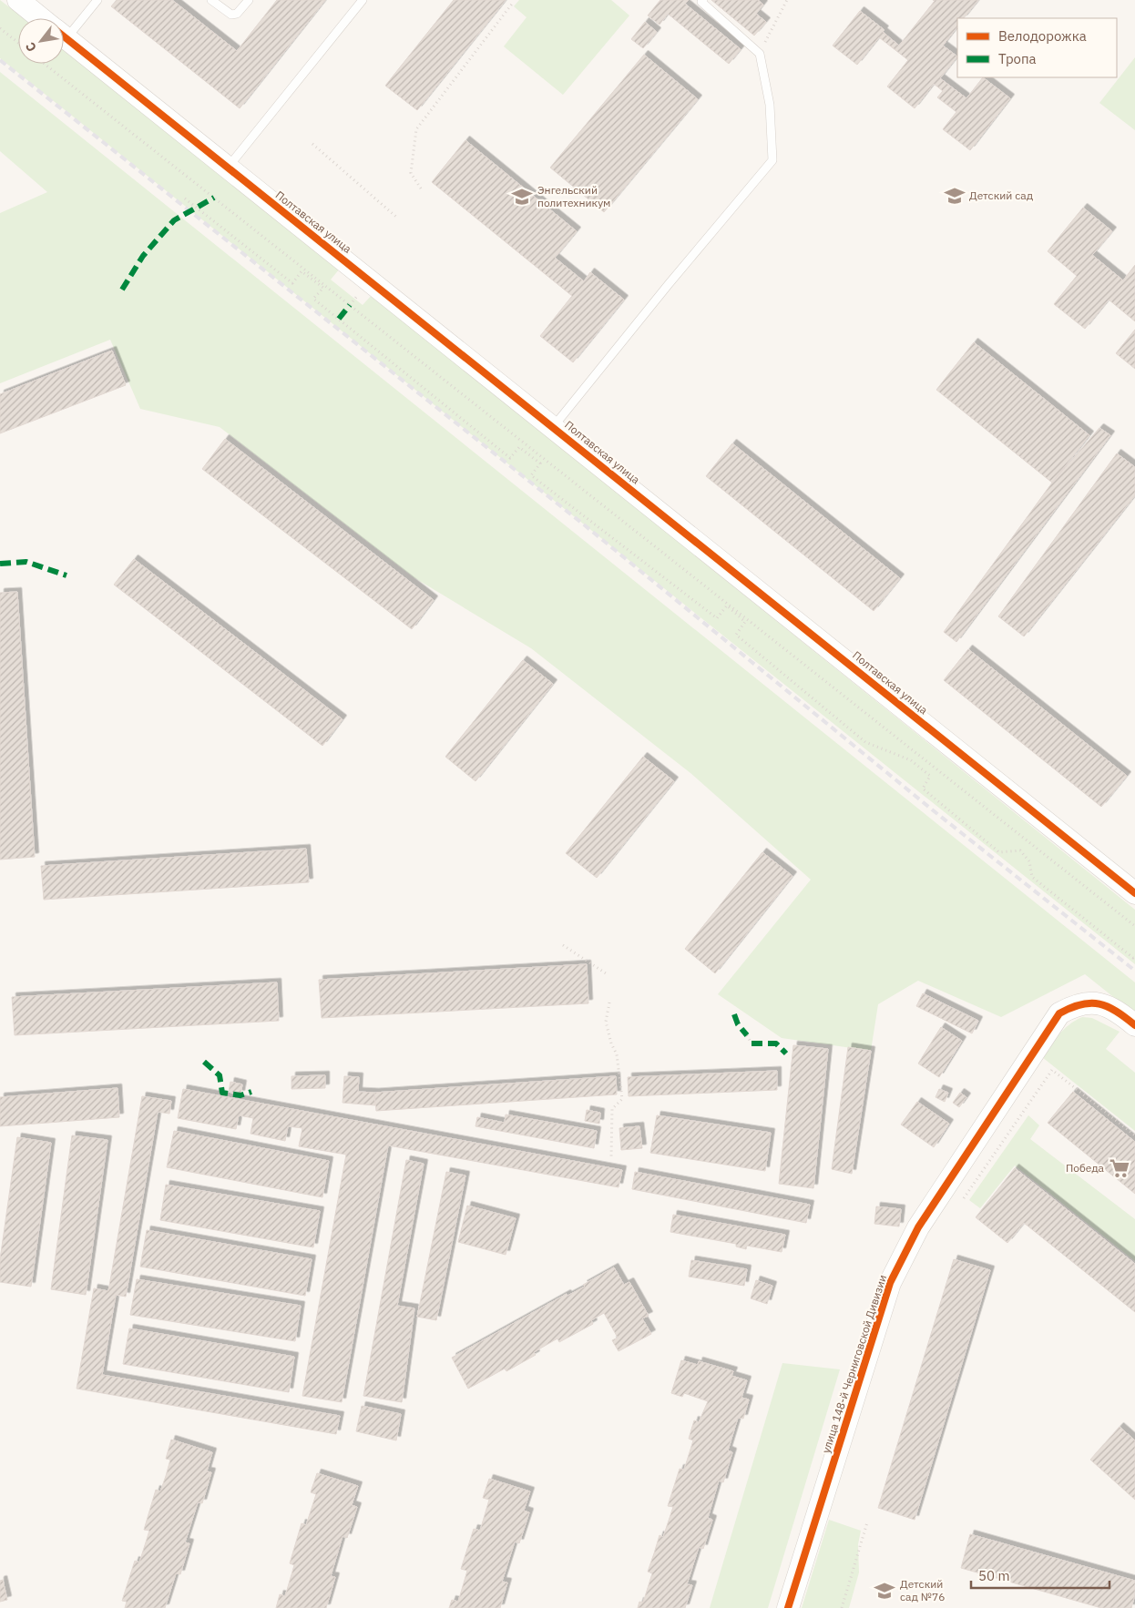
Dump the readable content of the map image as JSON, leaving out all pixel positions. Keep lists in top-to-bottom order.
{
  "streets": {
    "street": ["Полтавская улица", "улица 148-й Черниговской Дивизии"]
  },
  "places": {
    "school or university": ["Детский сад", "Энгельский политехникум", "Детский сад №76"],
    "supermarket": ["Победа"]
  },
  "legend": ["Велодорожка", "Тропа"],
  "scale_bar": "50 m",
  "north": "bottom left"
}
